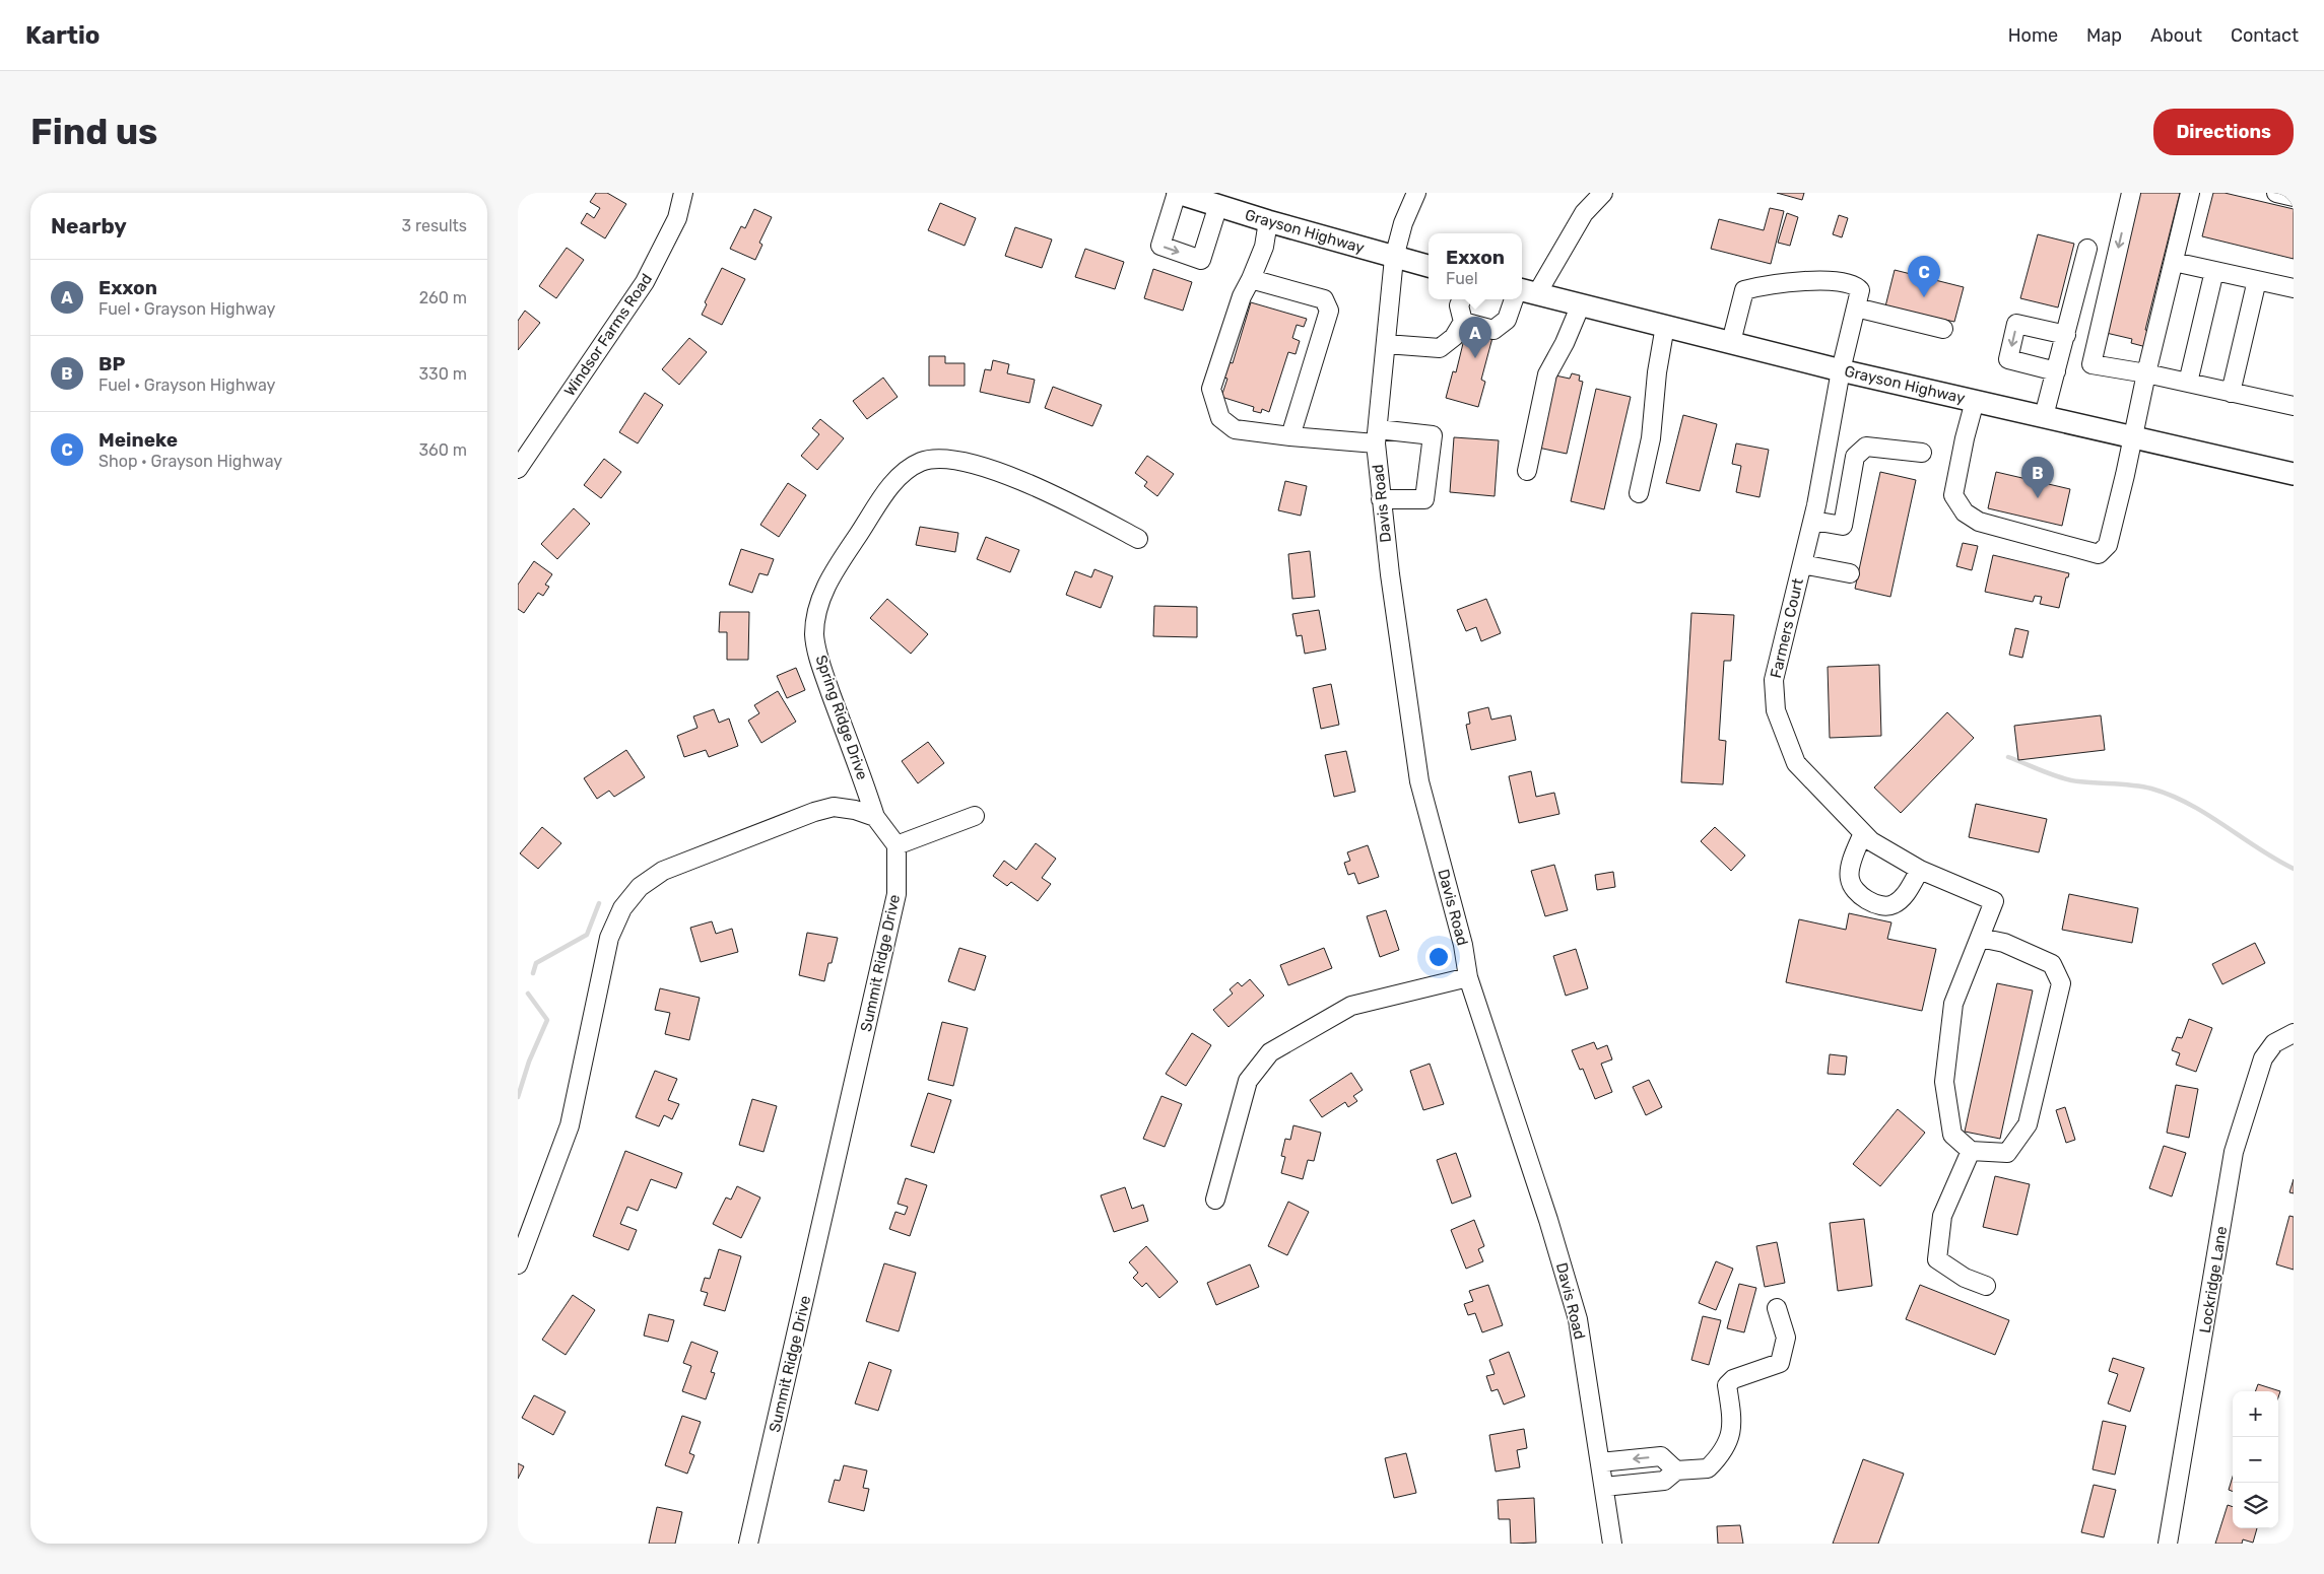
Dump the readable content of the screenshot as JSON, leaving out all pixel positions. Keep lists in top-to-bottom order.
{
  "streets": {
    "main road": ["Grayson Highway"],
    "street": [
      "Windsor Farms Road",
      "Davis Road",
      "Farmers Court",
      "Spring Ridge Drive",
      "Summit Ridge Drive",
      "Lockridge Lane"
    ]
  },
  "crossings": [
    ["Grayson Highway", "Davis Road"],
    ["Grayson Highway", "Farmers Court"]
  ],
  "page": {
    "header": "Kartio",
    "nav": [
      "Home",
      "Map",
      "About",
      "Contact"
    ],
    "buttons": "Directions",
    "title": "Find us",
    "heading": ["Nearby", "3 results"],
    "popup": ["Exxon", "Fuel"],
    "pins": ["C", "A", "B"],
    "list": [
      {
        "mark": "A",
        "name": "Exxon",
        "note": "Fuel · Grayson Highway",
        "value": "260 m"
      },
      {
        "mark": "B",
        "name": "BP",
        "note": "Fuel · Grayson Highway",
        "value": "330 m"
      },
      {
        "mark": "C",
        "name": "Meineke",
        "note": "Shop · Grayson Highway",
        "value": "360 m"
      }
    ],
    "map_buttons": ["+", "−"]
  }
}
